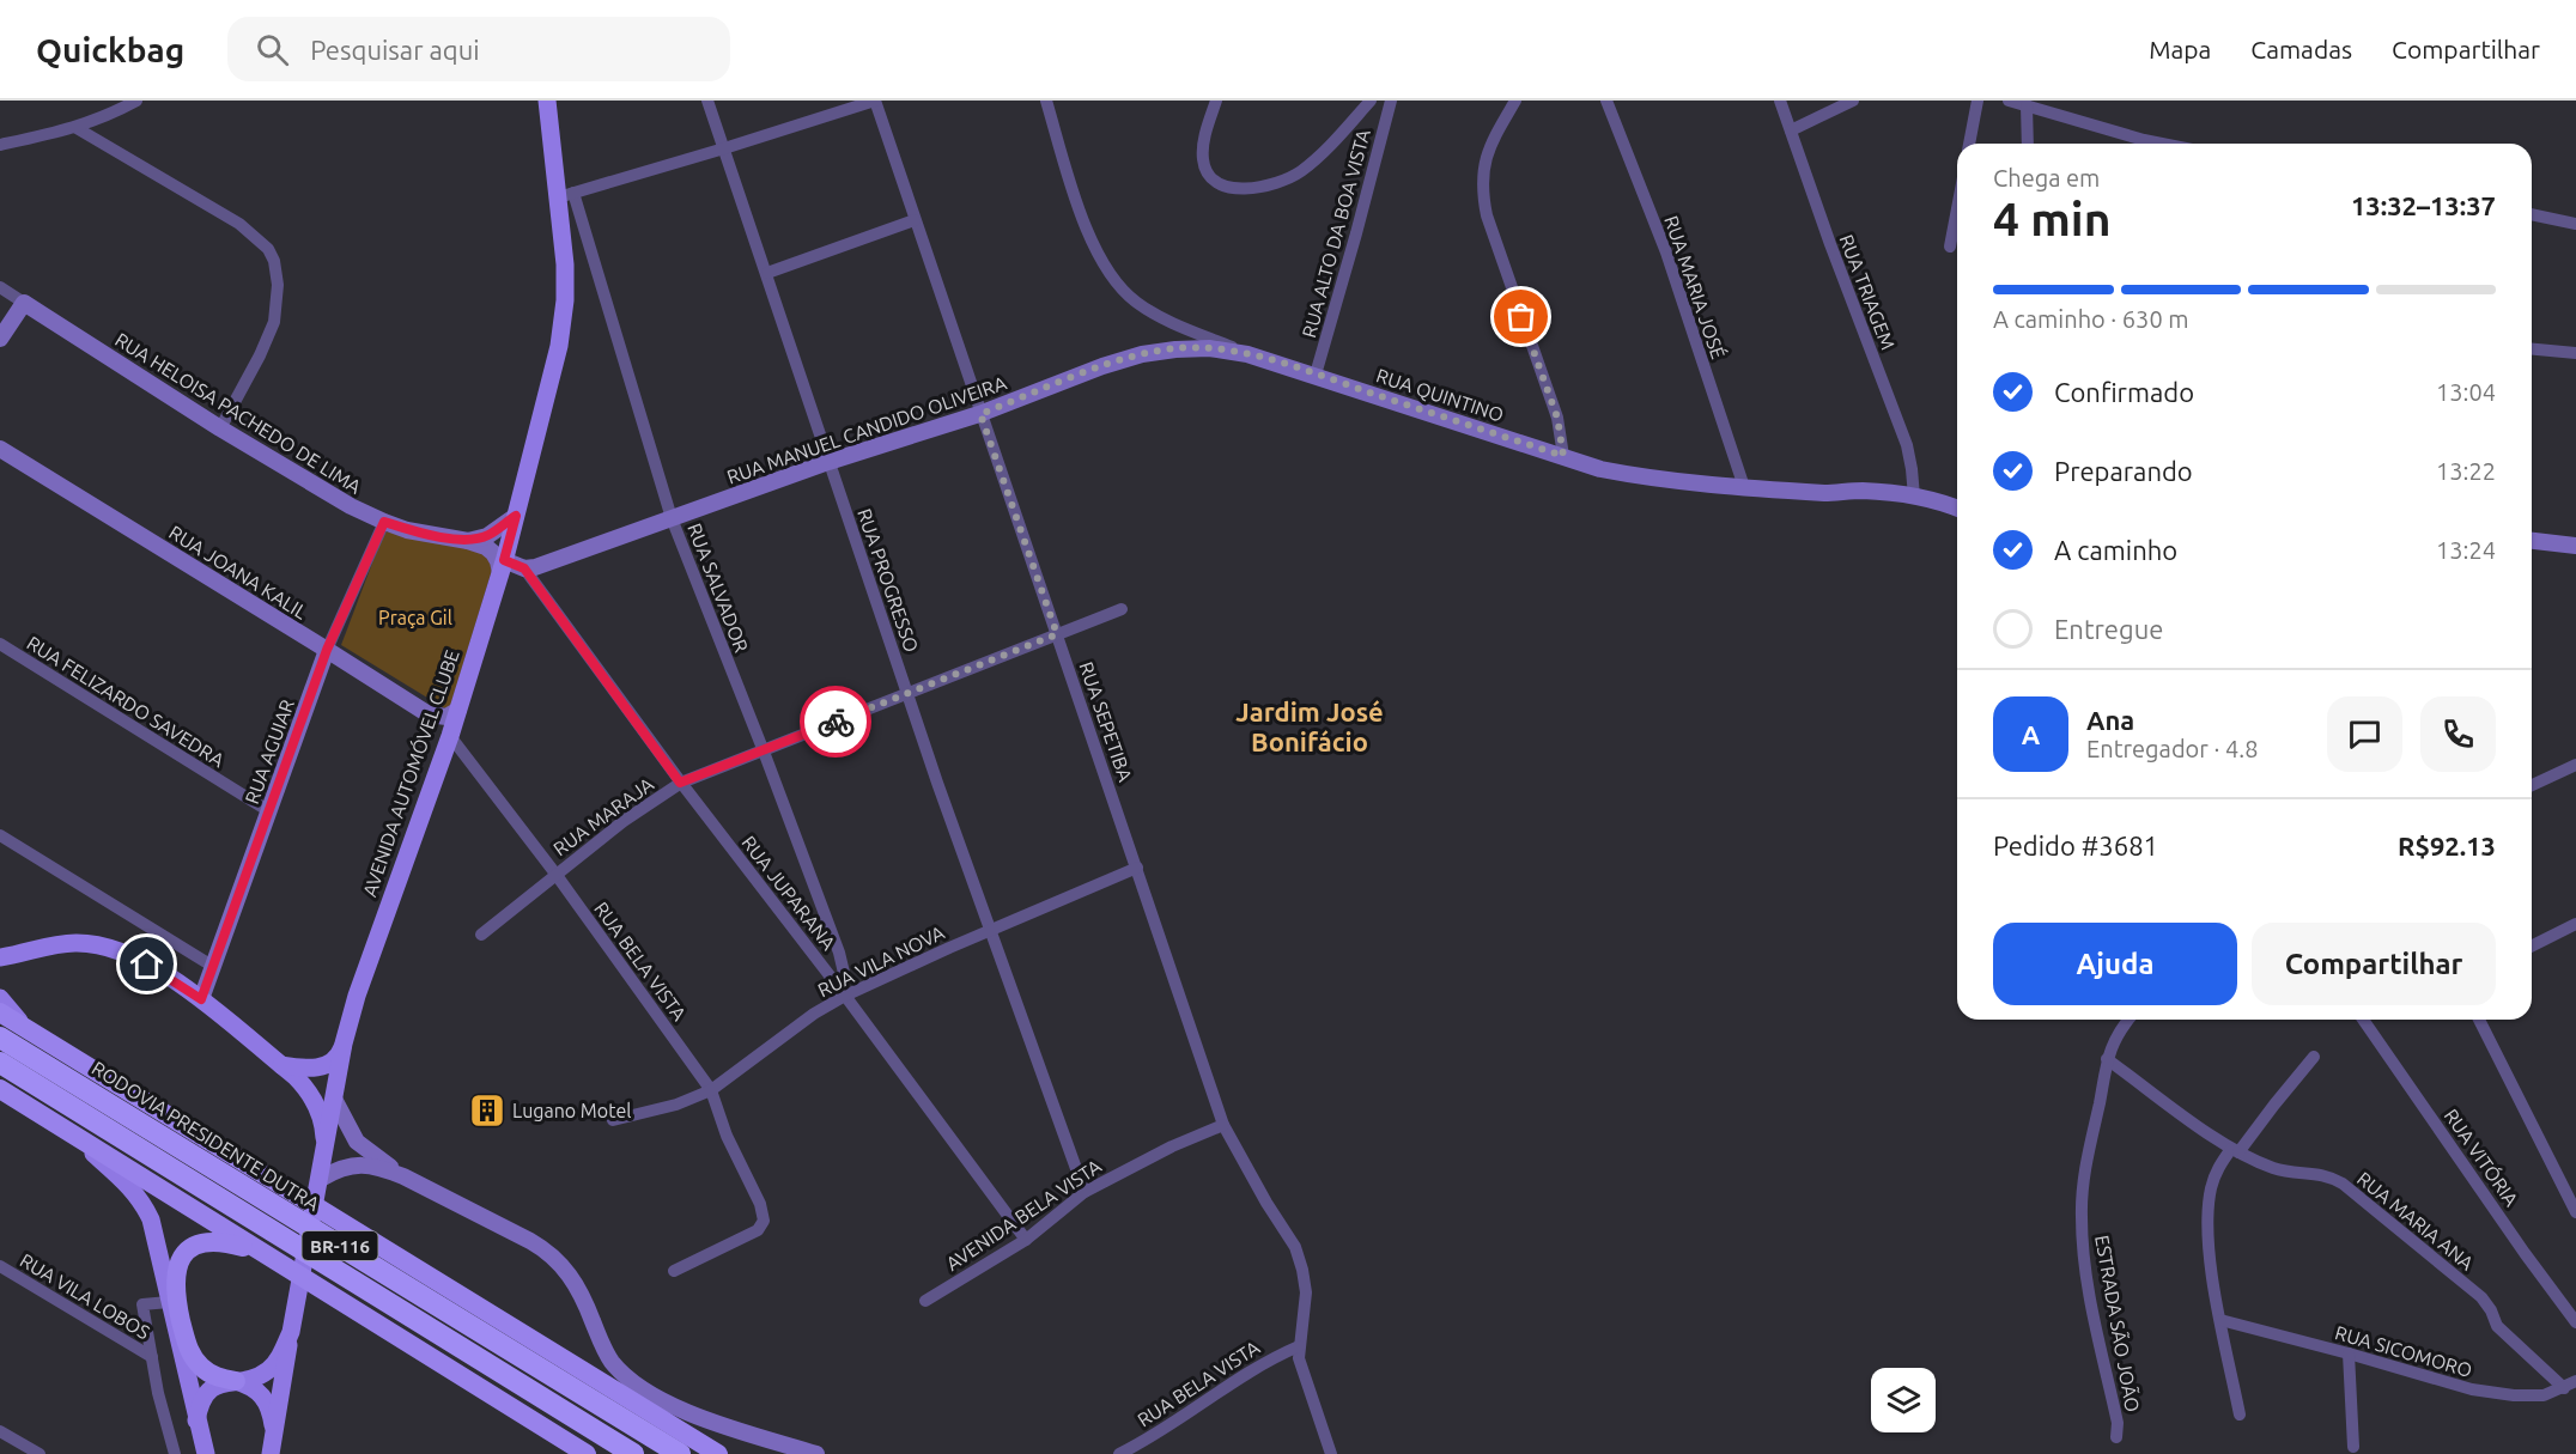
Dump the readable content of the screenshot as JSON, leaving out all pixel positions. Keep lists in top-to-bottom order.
{
  "streets": {
    "highway": ["RODOVIA PRESIDENTE DUTRA", "BR-116"],
    "main road": [
      "RUA QUINTINO",
      "RUA HELOISA PACHEDO DE LIMA",
      "RUA MANUEL CANDIDO OLIVEIRA",
      "RUA JOANA KALIL",
      "RUA AGUIAR",
      "AVENIDA AUTOMÓVEL CLUBE"
    ],
    "street": [
      "RUA ALTO DA BOA VISTA",
      "RUA MARIA JOSÉ",
      "RUA TRIAGEM",
      "RUA PROGRESSO",
      "RUA SALVADOR",
      "RUA FELIZARDO SAVEDRA",
      "RUA SEPETIBA",
      "RUA MARAJA",
      "RUA JUPARANA",
      "RUA BELA VISTA",
      "RUA VILA NOVA",
      "RUA VITÓRIA",
      "AVENIDA BELA VISTA",
      "RUA MARIA ANA",
      "RUA VILA LOBOS",
      "ESTRADA SÃO JOÃO",
      "RUA SICOMORO"
    ]
  },
  "crossings": [
    ["RUA ALTO DA BOA VISTA", "RUA QUINTINO"],
    ["RUA MARIA JOSÉ", "RUA QUINTINO"],
    ["RUA TRIAGEM", "RUA QUINTINO"],
    ["RUA QUINTINO", "RUA MANUEL CANDIDO OLIVEIRA"],
    ["RUA HELOISA PACHEDO DE LIMA", "RUA AGUIAR"],
    ["RUA HELOISA PACHEDO DE LIMA", "AVENIDA AUTOMÓVEL CLUBE"],
    ["RUA MANUEL CANDIDO OLIVEIRA", "RUA PROGRESSO"],
    ["RUA MANUEL CANDIDO OLIVEIRA", "RUA SALVADOR"],
    ["RUA MANUEL CANDIDO OLIVEIRA", "RUA SEPETIBA"],
    ["RUA MANUEL CANDIDO OLIVEIRA", "RUA JUPARANA"],
    ["RUA JOANA KALIL", "RUA AGUIAR"],
    ["RUA JOANA KALIL", "AVENIDA AUTOMÓVEL CLUBE"],
    ["RUA PROGRESSO", "RUA MARAJA"],
    ["RUA PROGRESSO", "RUA VILA NOVA"],
    ["RUA PROGRESSO", "AVENIDA BELA VISTA"],
    ["RUA SALVADOR", "AVENIDA AUTOMÓVEL CLUBE"],
    ["RUA SALVADOR", "RUA MARAJA"],
    ["RUA SALVADOR", "RUA JUPARANA"],
    ["RUA SALVADOR", "RUA VILA NOVA"],
    ["RUA FELIZARDO SAVEDRA", "RUA AGUIAR"],
    ["RUA SEPETIBA", "RUA MARAJA"],
    ["RUA SEPETIBA", "RUA BELA VISTA"],
    ["RUA SEPETIBA", "RUA VILA NOVA"],
    ["RUA SEPETIBA", "AVENIDA BELA VISTA"],
    ["AVENIDA AUTOMÓVEL CLUBE", "RUA BELA VISTA"],
    ["RUA MARAJA", "RUA JUPARANA"],
    ["RUA MARAJA", "RUA BELA VISTA"],
    ["RUA JUPARANA", "RUA VILA NOVA"],
    ["RUA JUPARANA", "AVENIDA BELA VISTA"],
    ["RUA BELA VISTA", "RUA VILA NOVA"],
    ["RUA MARIA ANA", "ESTRADA SÃO JOÃO"],
    ["RUA MARIA ANA", "RUA SICOMORO"]
  ],
  "districts": ["Jardim José Bonifácio"],
  "parks": ["Praça Gil"],
  "places": {
    "building": ["Lugano Motel"]
  },
  "page": {
    "header": "Quickbag",
    "search": "Pesquisar aqui",
    "nav": ["Mapa", "Camadas", "Compartilhar"],
    "heading": ["4 min", "Chega em", "13:32–13:37"],
    "panel": [
      "Ana",
      "Entregador · 4.8",
      "Pedido #3681",
      "R$92.13"
    ],
    "bar": "A caminho · 630 m",
    "list": [
      ["Confirmado", "13:04"],
      ["Preparando", "13:22"],
      ["A caminho", "13:24"],
      "Entregue"
    ],
    "round": "A",
    "buttons": ["Ajuda", "Compartilhar"]
  }
}
